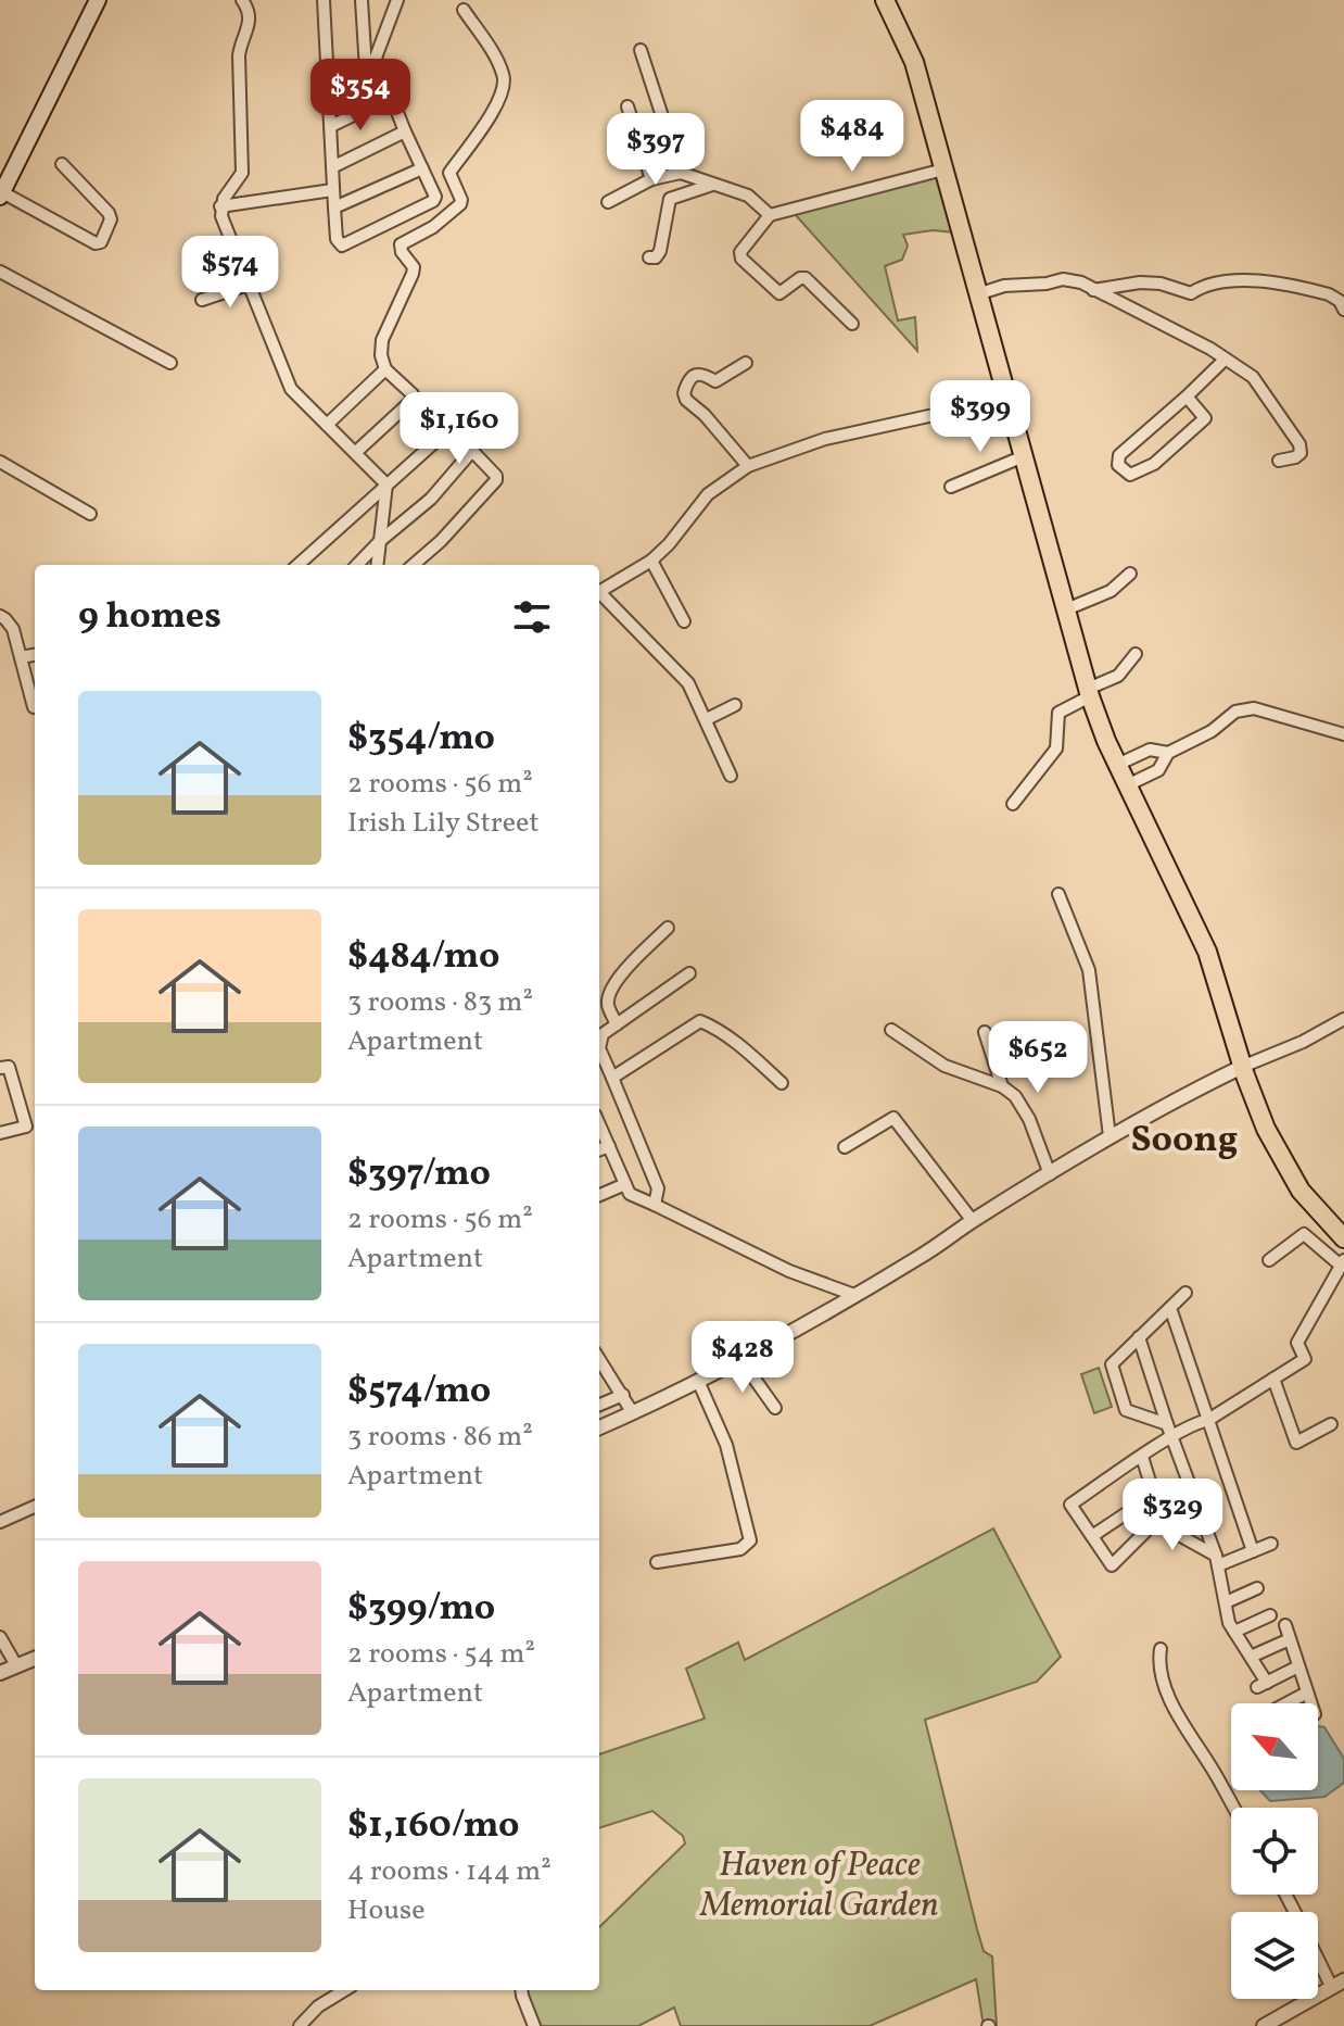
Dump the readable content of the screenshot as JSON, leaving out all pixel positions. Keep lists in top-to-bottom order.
{
  "districts": ["Soong"],
  "parks": ["Haven of Peace Memorial Garden"],
  "north": "top left",
  "page": {
    "price": [
      "$354",
      "$484",
      "$397",
      "$574",
      "$399",
      "$1,160",
      "$652",
      "$428",
      "$329"
    ],
    "heading": "9 homes",
    "list": [
      {
        "name": "$354/mo",
        "note": "2 rooms · 56 m² · Irish Lily Street"
      },
      {
        "name": "$484/mo",
        "note": "3 rooms · 83 m² · Apartment"
      },
      {
        "name": "$397/mo",
        "note": "2 rooms · 56 m² · Apartment"
      },
      {
        "name": "$574/mo",
        "note": "3 rooms · 86 m² · Apartment"
      },
      {
        "name": "$399/mo",
        "note": "2 rooms · 54 m² · Apartment"
      },
      {
        "name": "$1,160/mo",
        "note": "4 rooms · 144 m² · House"
      }
    ]
  }
}
